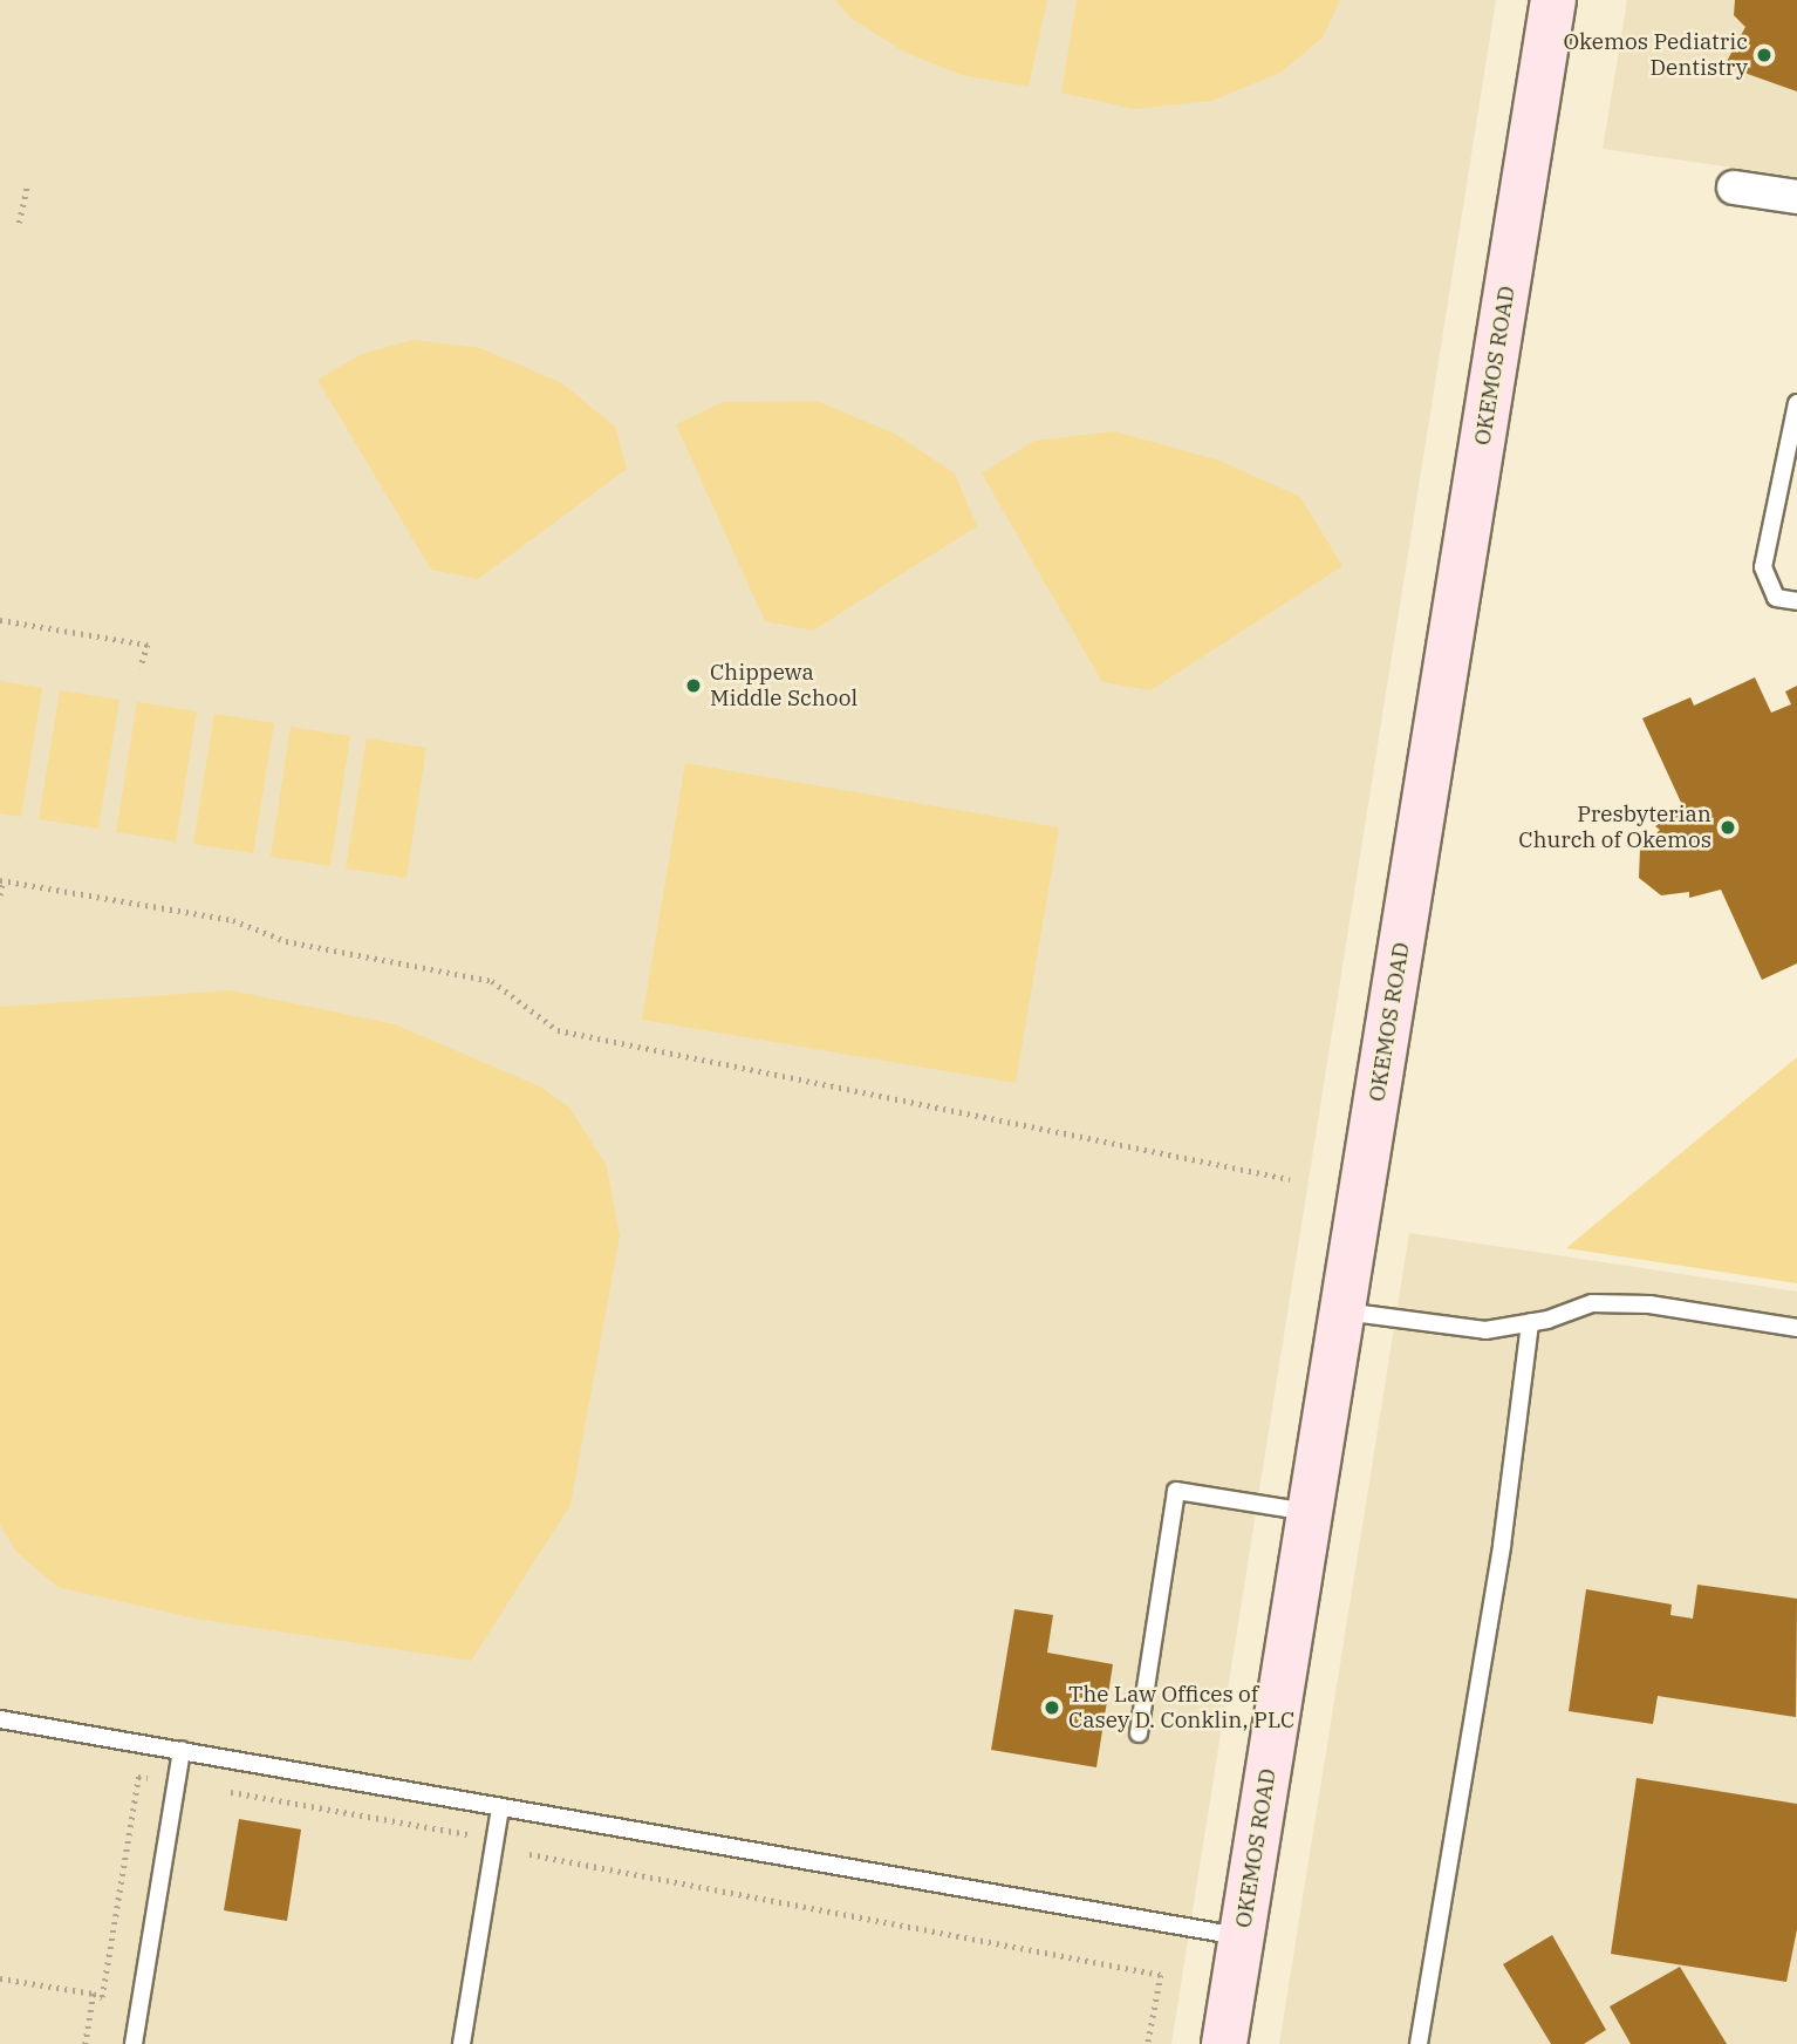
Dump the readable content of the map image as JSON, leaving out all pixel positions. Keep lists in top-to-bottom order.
{
  "streets": {
    "main road": ["OKEMOS ROAD"]
  },
  "places": [
    "Okemos Pediatric Dentistry",
    "Chippewa Middle School",
    "Presbyterian Church of Okemos",
    "The Law Offices of Casey D. Conklin, PLC"
  ]
}
